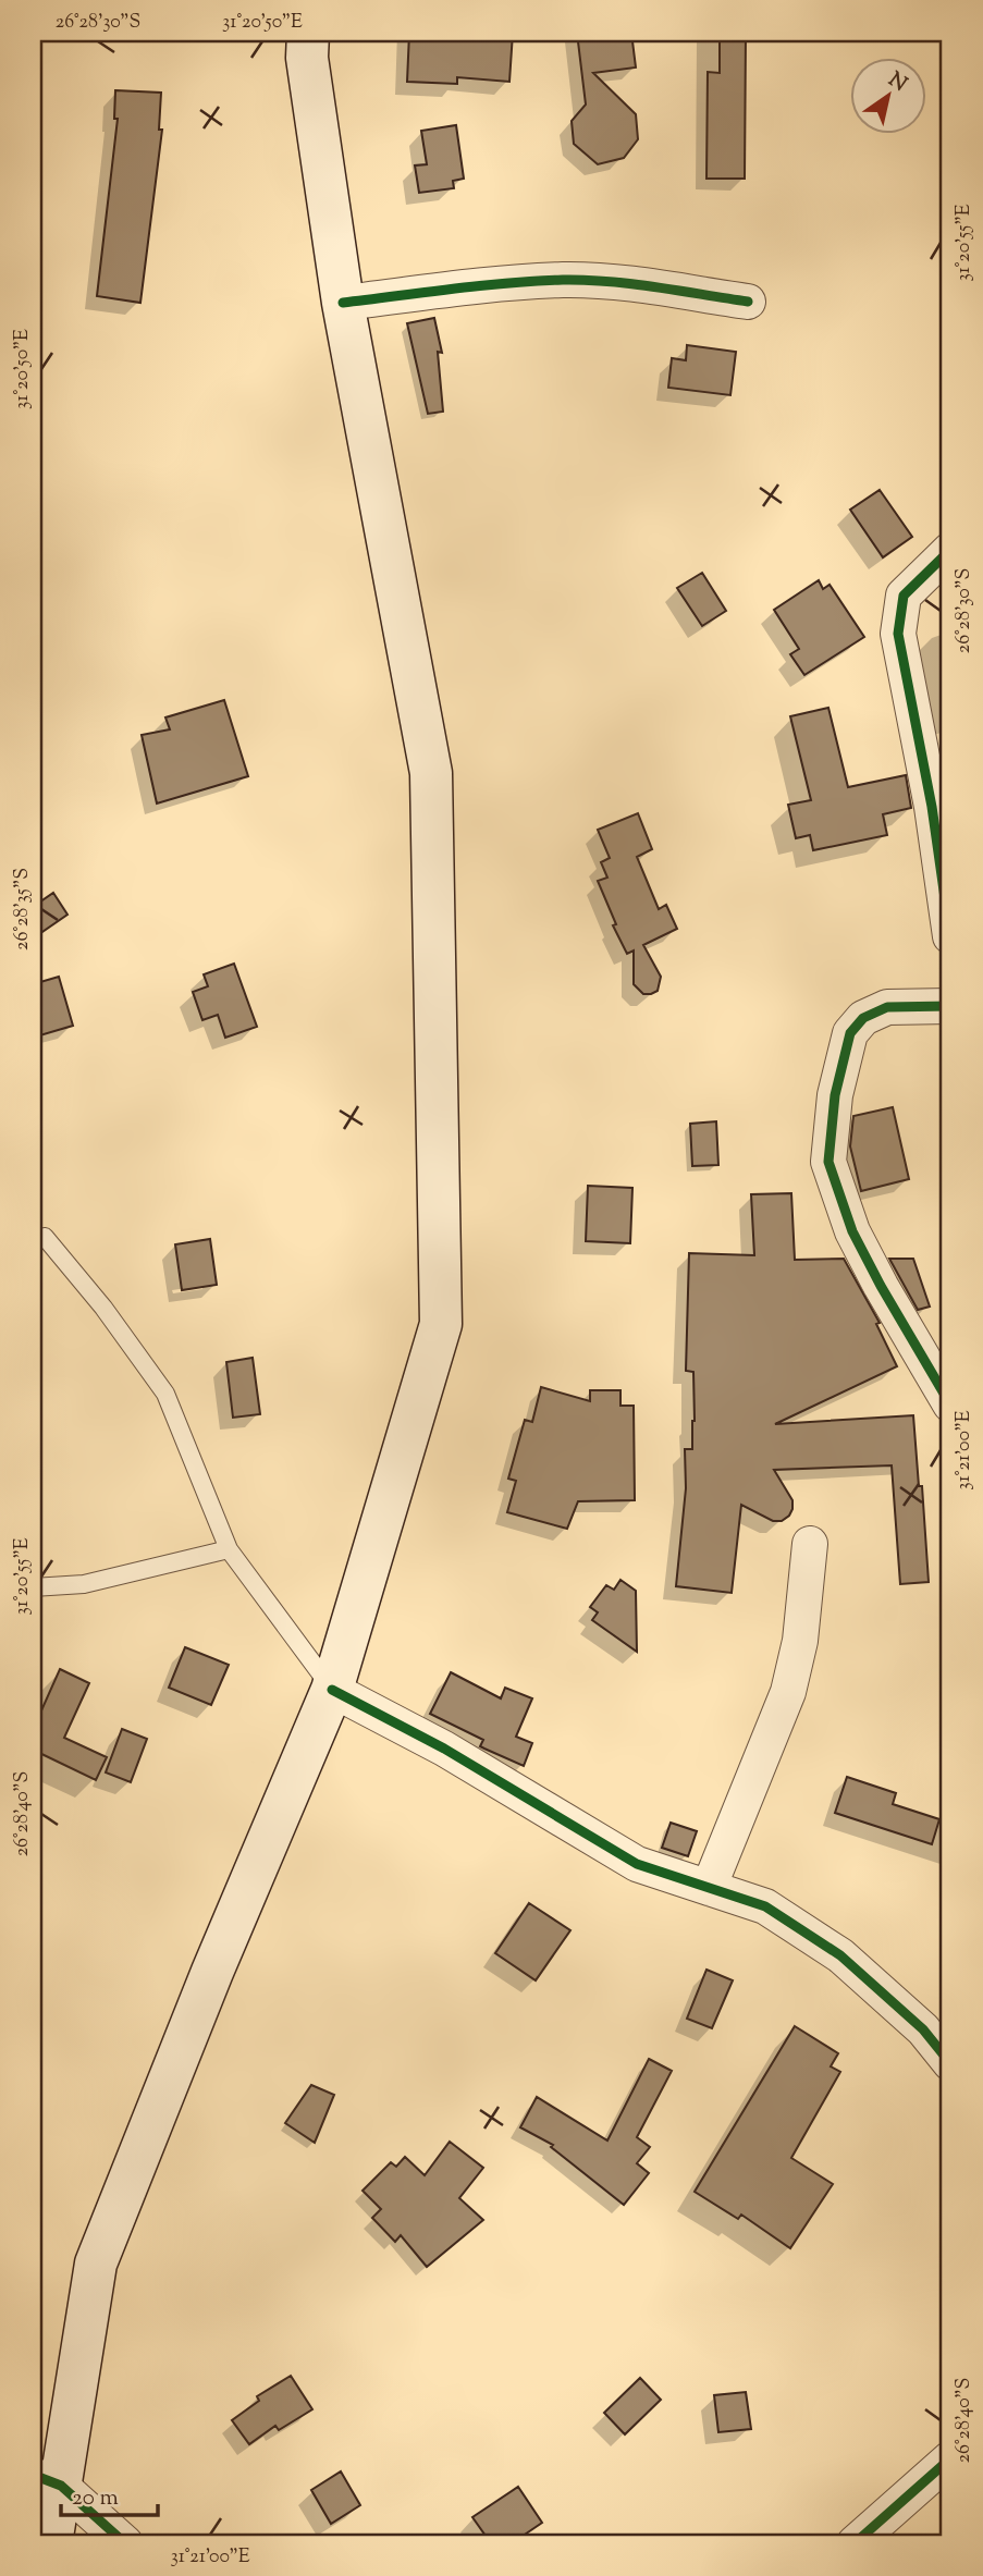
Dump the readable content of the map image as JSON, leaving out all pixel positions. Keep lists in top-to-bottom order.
{
  "scale_bar": "20 m",
  "north": "top right",
  "coordinates": [
    "26°28'30\"S",
    "31°20'50\"E",
    "31°20'55\"E",
    "26°28'35\"S",
    "31°21'00\"E",
    "26°28'40\"S"
  ]
}
